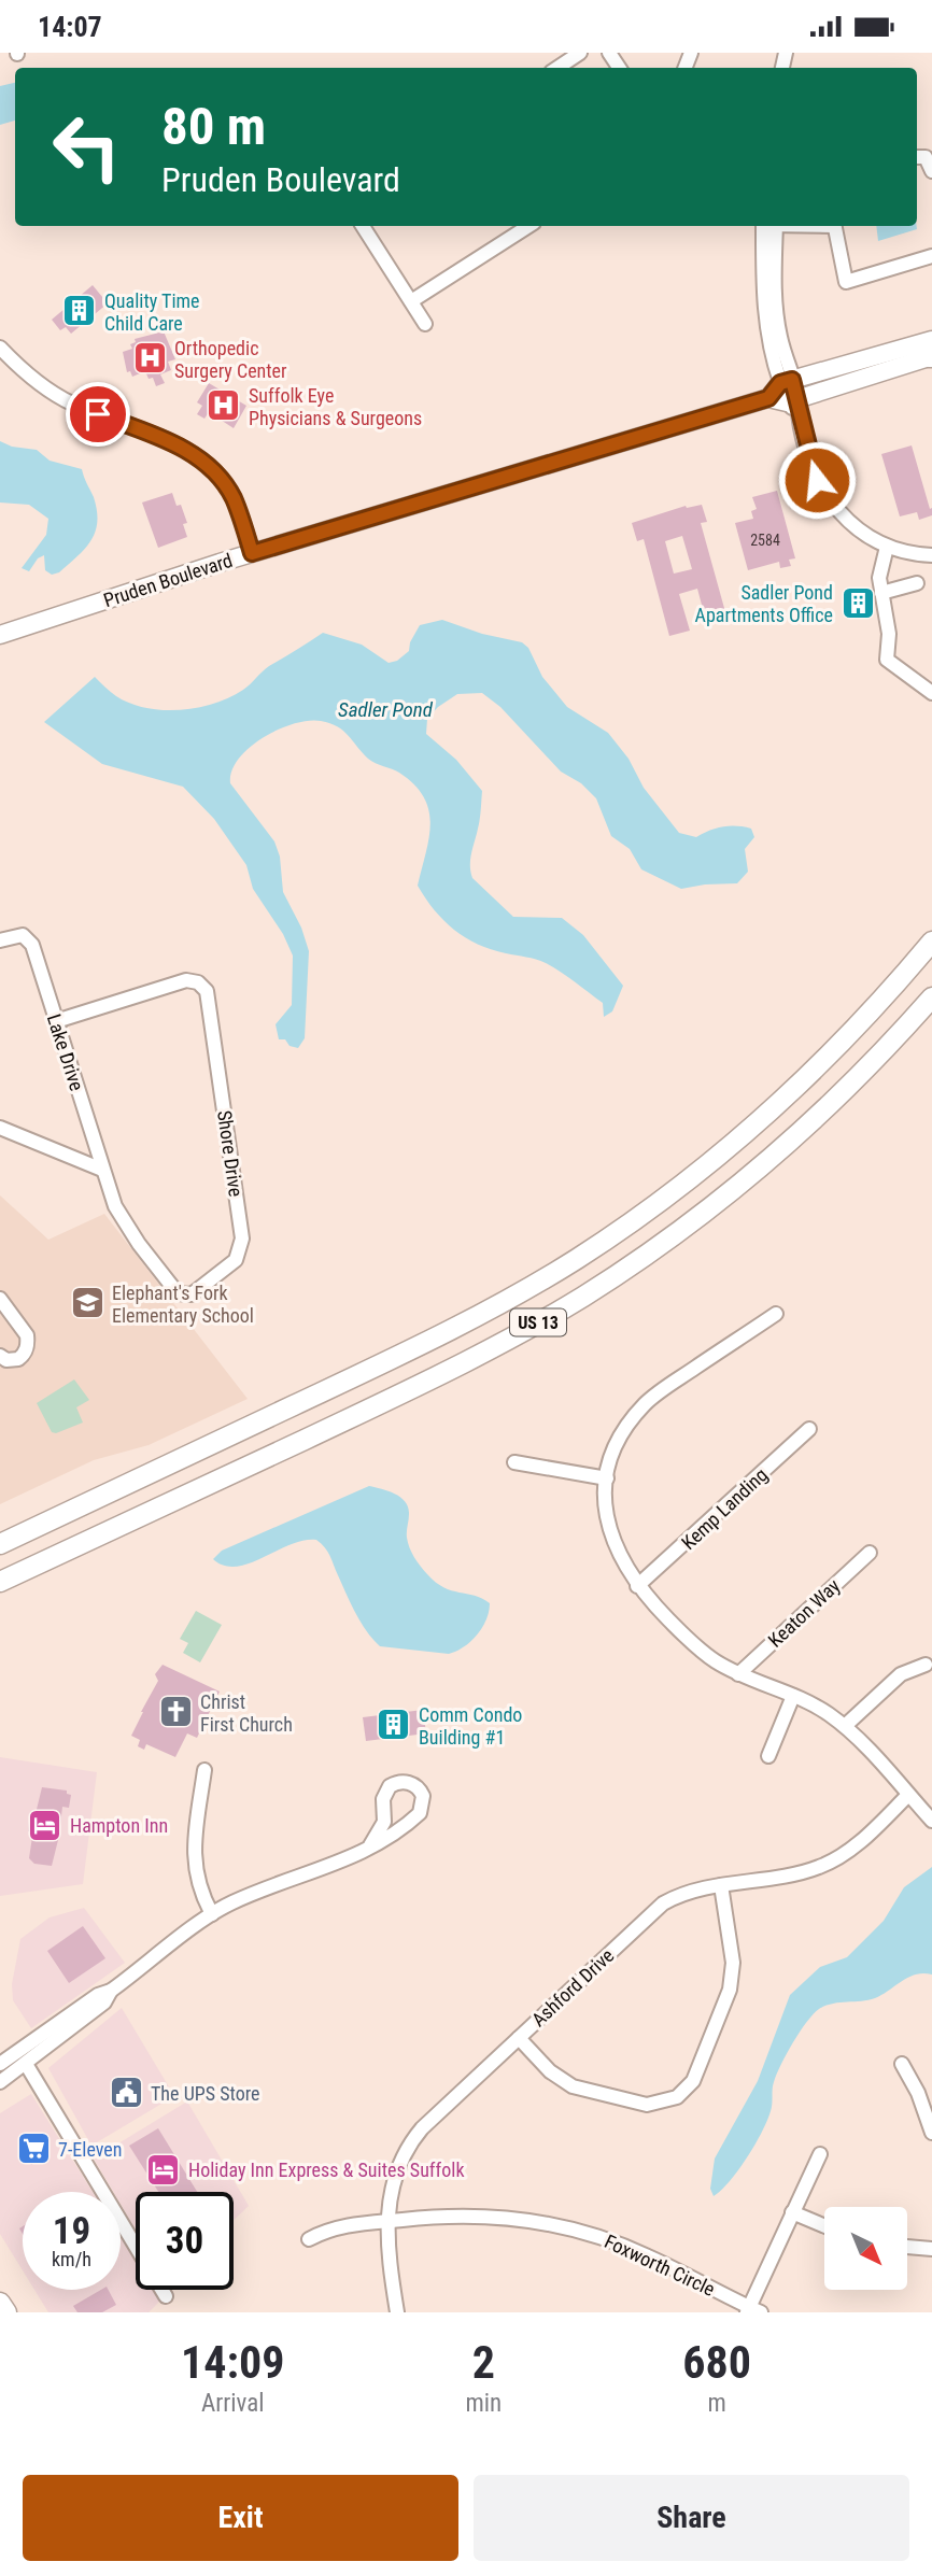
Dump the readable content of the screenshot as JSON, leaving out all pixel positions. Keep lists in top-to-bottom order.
{
  "streets": {
    "highway": ["US 13"],
    "main road": ["Pruden Boulevard"],
    "street": [
      "Lake Drive",
      "Shore Drive",
      "Kemp Landing",
      "Keaton Way",
      "Ashford Drive",
      "Foxworth Circle"
    ]
  },
  "crossings": [
    ["Lake Drive", "Shore Drive"],
    ["Ashford Drive", "Foxworth Circle"]
  ],
  "water": ["Sadler Pond"],
  "places": {
    "building": ["Quality Time Child Care", "Sadler Pond Apartments Office", "Comm Condo Building #1"],
    "hospital": ["Orthopedic Surgery Center", "Suffolk Eye Physicians & Surgeons"],
    "school or university": ["Elephant's Fork Elementary School"],
    "church": ["Christ First Church"],
    "hotel": ["Hampton Inn", "Holiday Inn Express & Suites Suffolk"],
    "public building": ["The UPS Store"],
    "supermarket": ["7-Eleven"]
  },
  "house_numbers": ["2584"],
  "north": "bottom right",
  "page": {
    "status": "14:07",
    "turn": ["80 m", "Pruden Boulevard"],
    "speed": "19 km/h",
    "limit": "30",
    "eta": [
      "14:09",
      "Arrival",
      "2",
      "min",
      "680",
      "m"
    ],
    "buttons": ["Exit", "Share"]
  }
}
